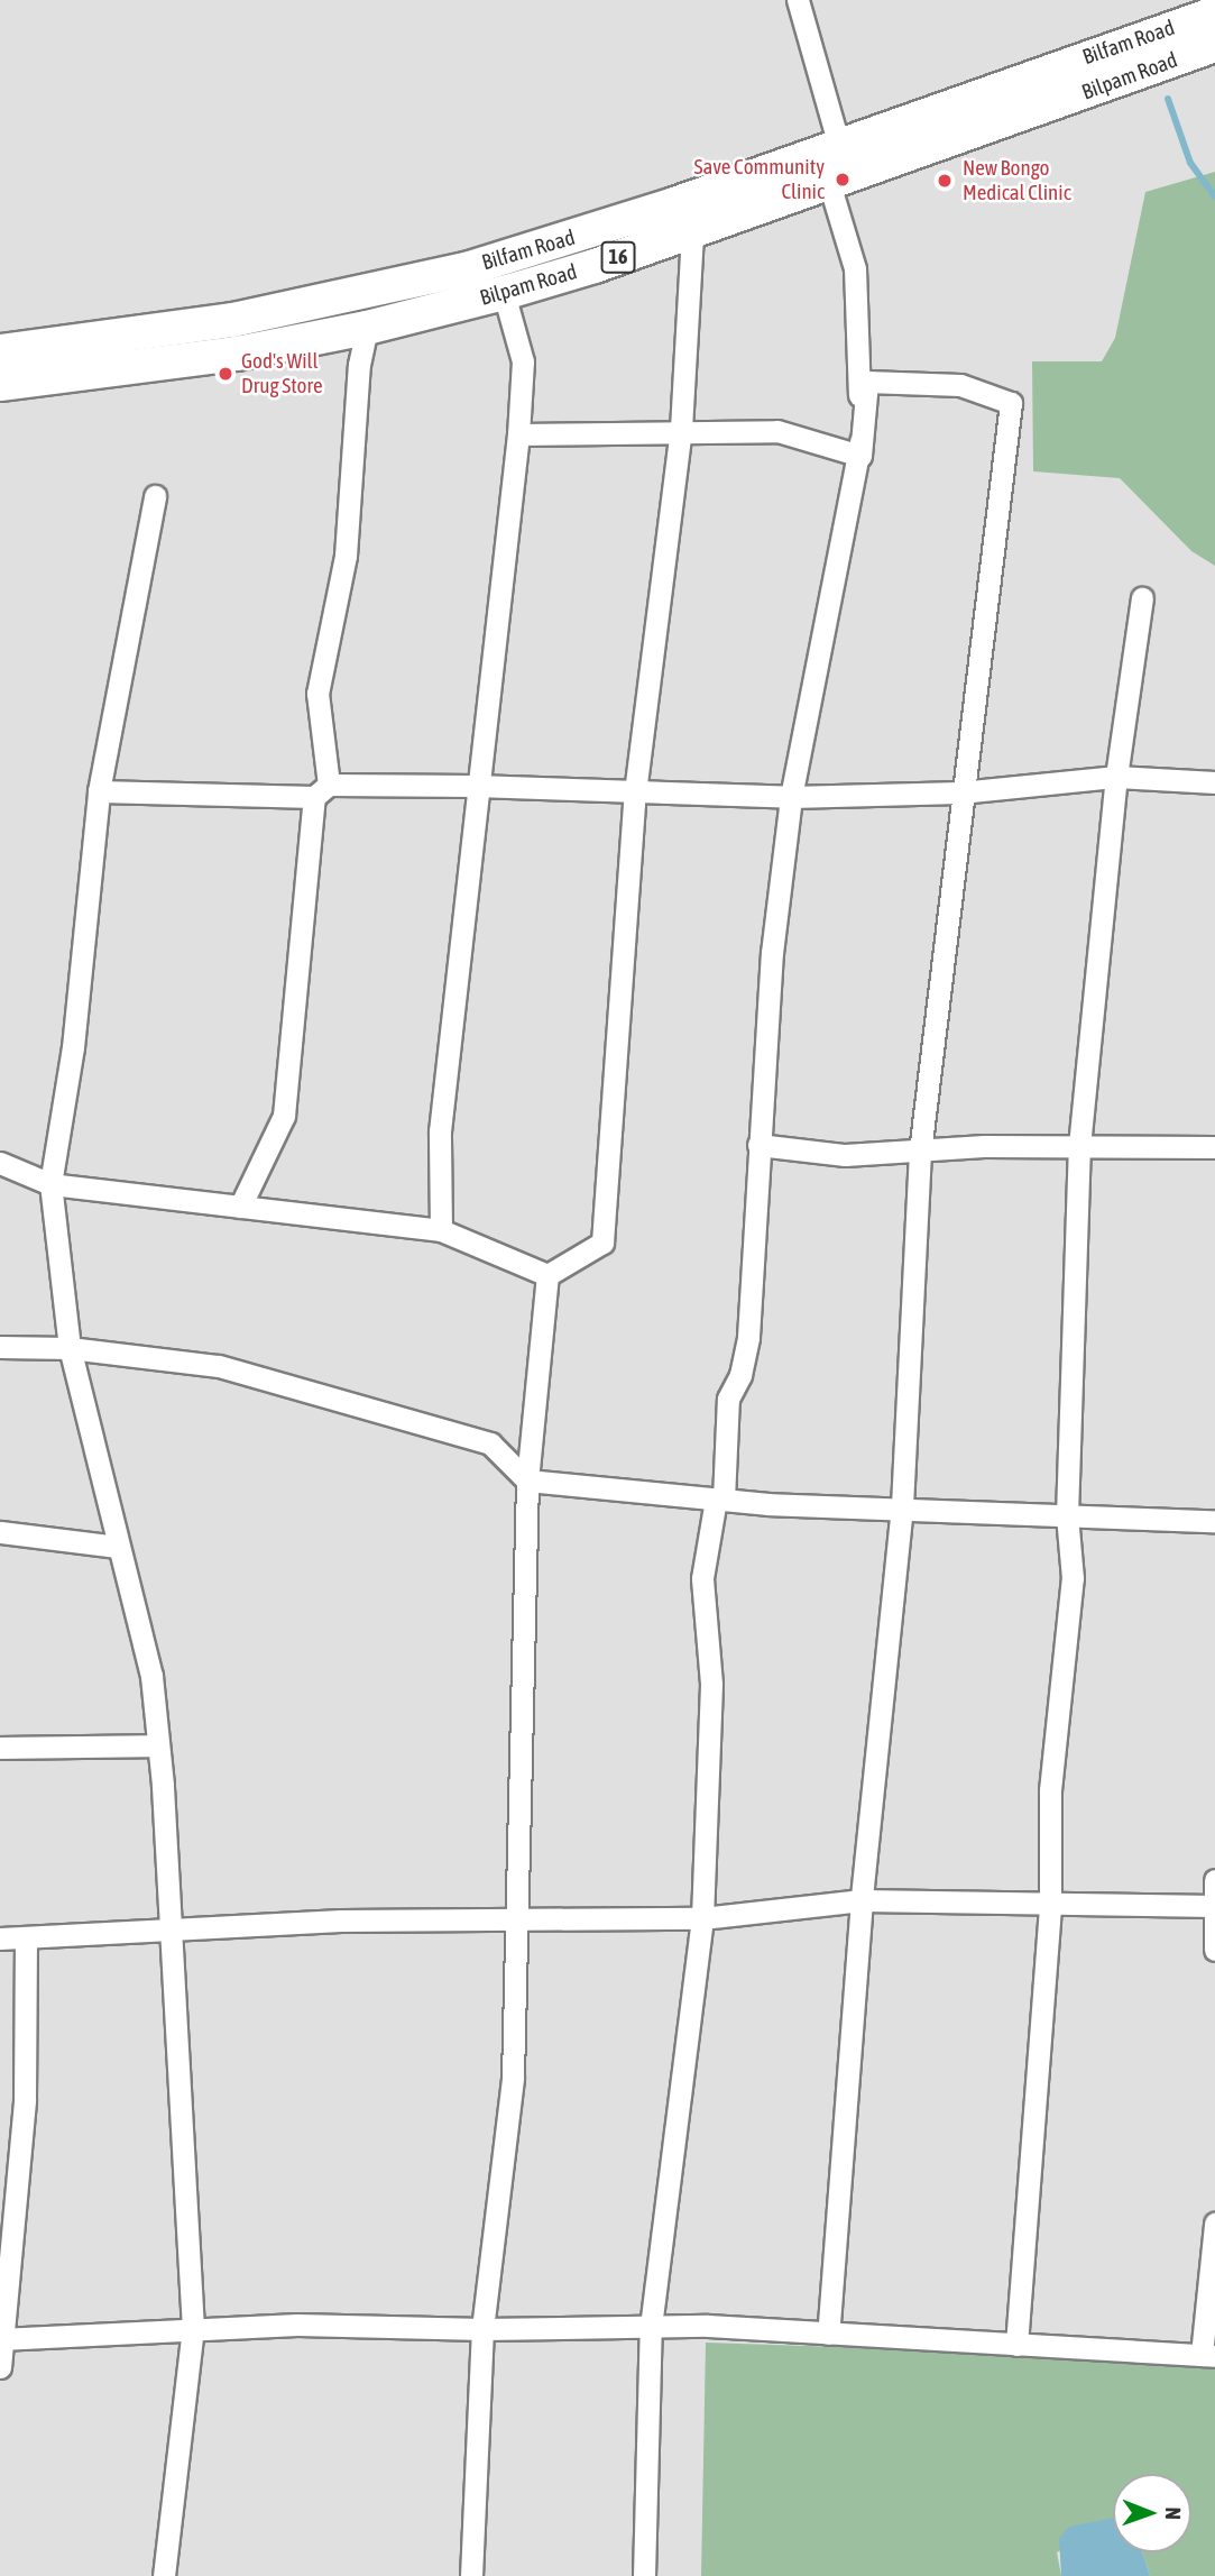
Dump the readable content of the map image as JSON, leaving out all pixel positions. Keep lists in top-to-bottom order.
{
  "streets": {
    "main road": ["Bilfam Road", "Bilpam Road", "16"]
  },
  "crossings": [
    ["Bilfam Road", "Bilpam Road"]
  ],
  "places": ["Save Community Clinic", "New Bongo Medical Clinic", "God's Will Drug Store"],
  "north": "right"
}
